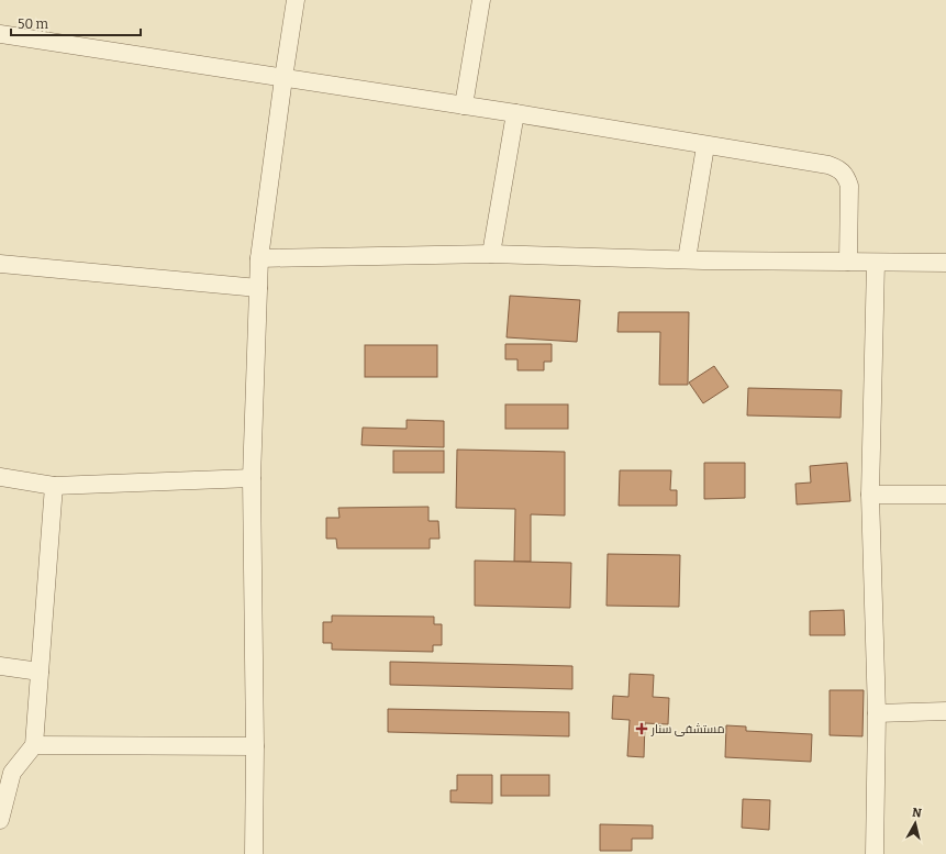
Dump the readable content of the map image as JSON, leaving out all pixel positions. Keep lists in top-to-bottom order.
{
  "places": {
    "health": ["مستشفى سنار"]
  },
  "scale_bar": "50 m",
  "north": "top"
}
